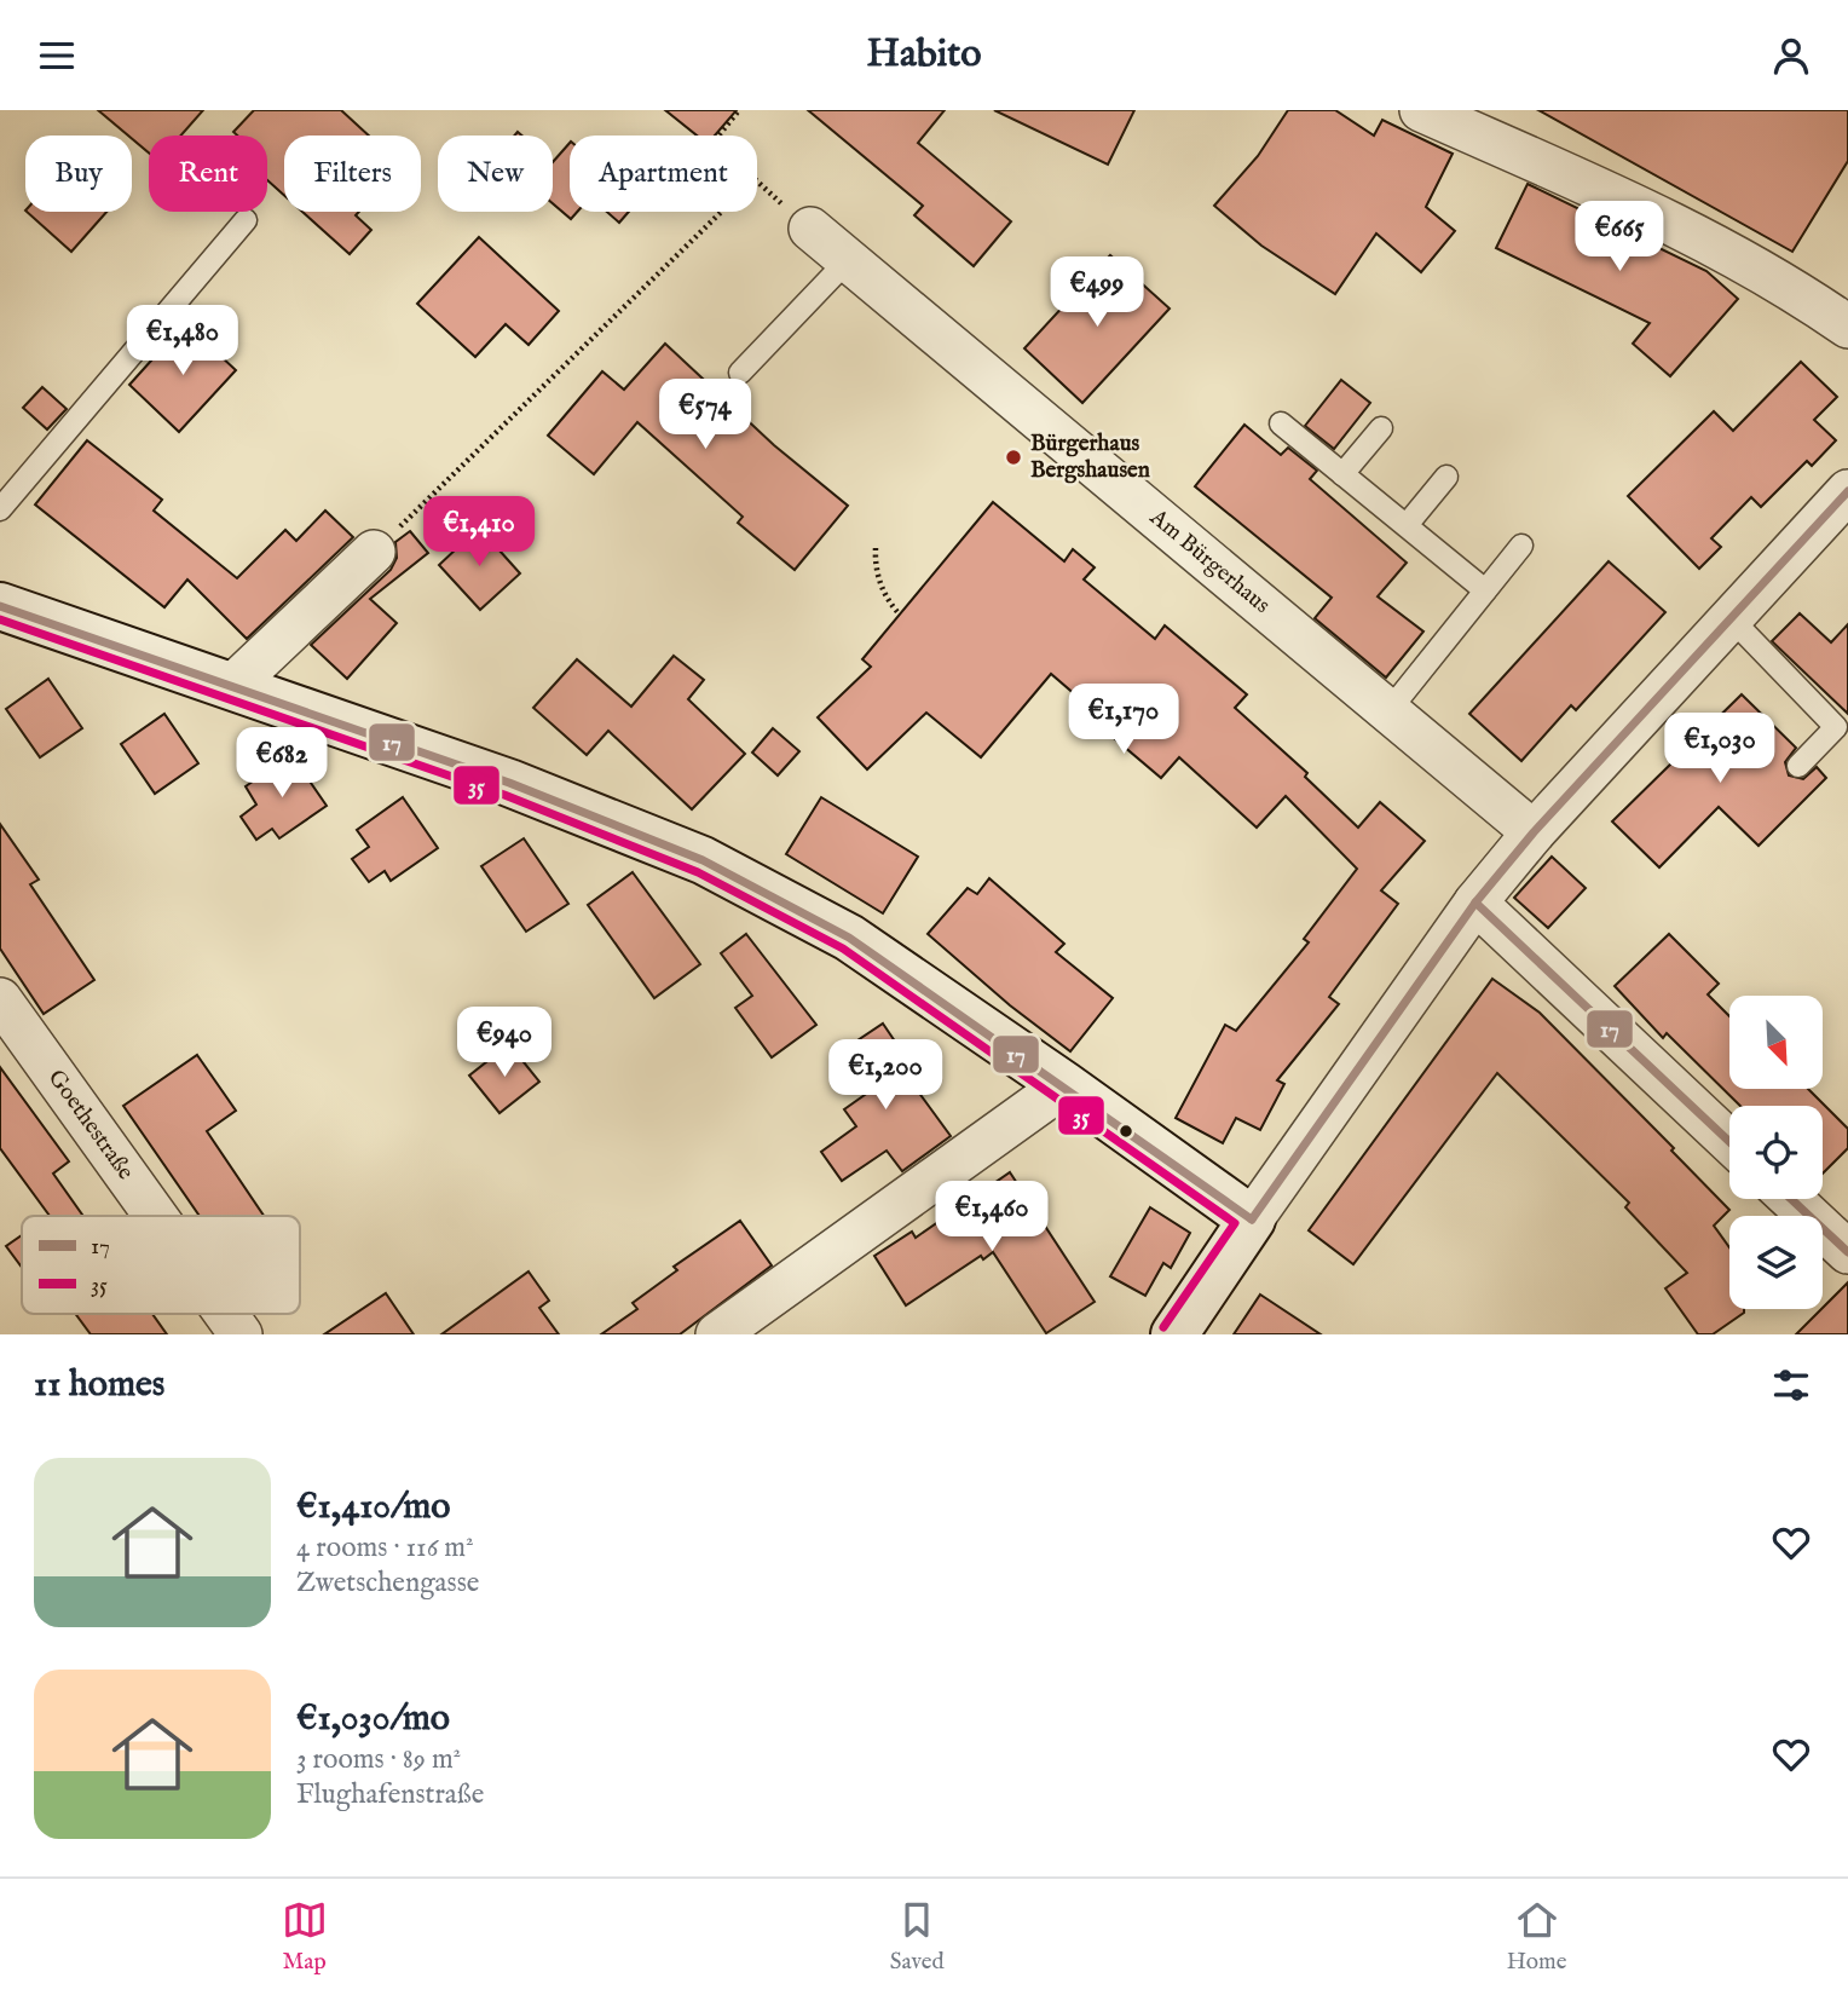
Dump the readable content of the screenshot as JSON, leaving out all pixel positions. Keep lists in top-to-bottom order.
{
  "streets": {
    "street": ["Am Bürgerhaus", "Goethestraße"]
  },
  "places": ["Bürgerhaus Bergshausen"],
  "lines": ["transit line 17", "transit line 35"],
  "legend": ["17", "35"],
  "north": "bottom right",
  "page": {
    "header": "Habito",
    "chip": [
      "Buy",
      "Rent",
      "Filters",
      "New",
      "Apartment"
    ],
    "price": [
      "€665",
      "€499",
      "€1,480",
      "€574",
      "€1,410",
      "€1,170",
      "€1,030",
      "€682",
      "€940",
      "€1,200",
      "€1,460"
    ],
    "heading": "11 homes",
    "list": [
      {
        "name": "€1,410/mo",
        "note": "4 rooms · 116 m² · Zwetschengasse"
      },
      {
        "name": "€1,030/mo",
        "note": "3 rooms · 89 m² · Flughafenstraße"
      }
    ],
    "tabs": ["Map", "Saved", "Home"]
  }
}
